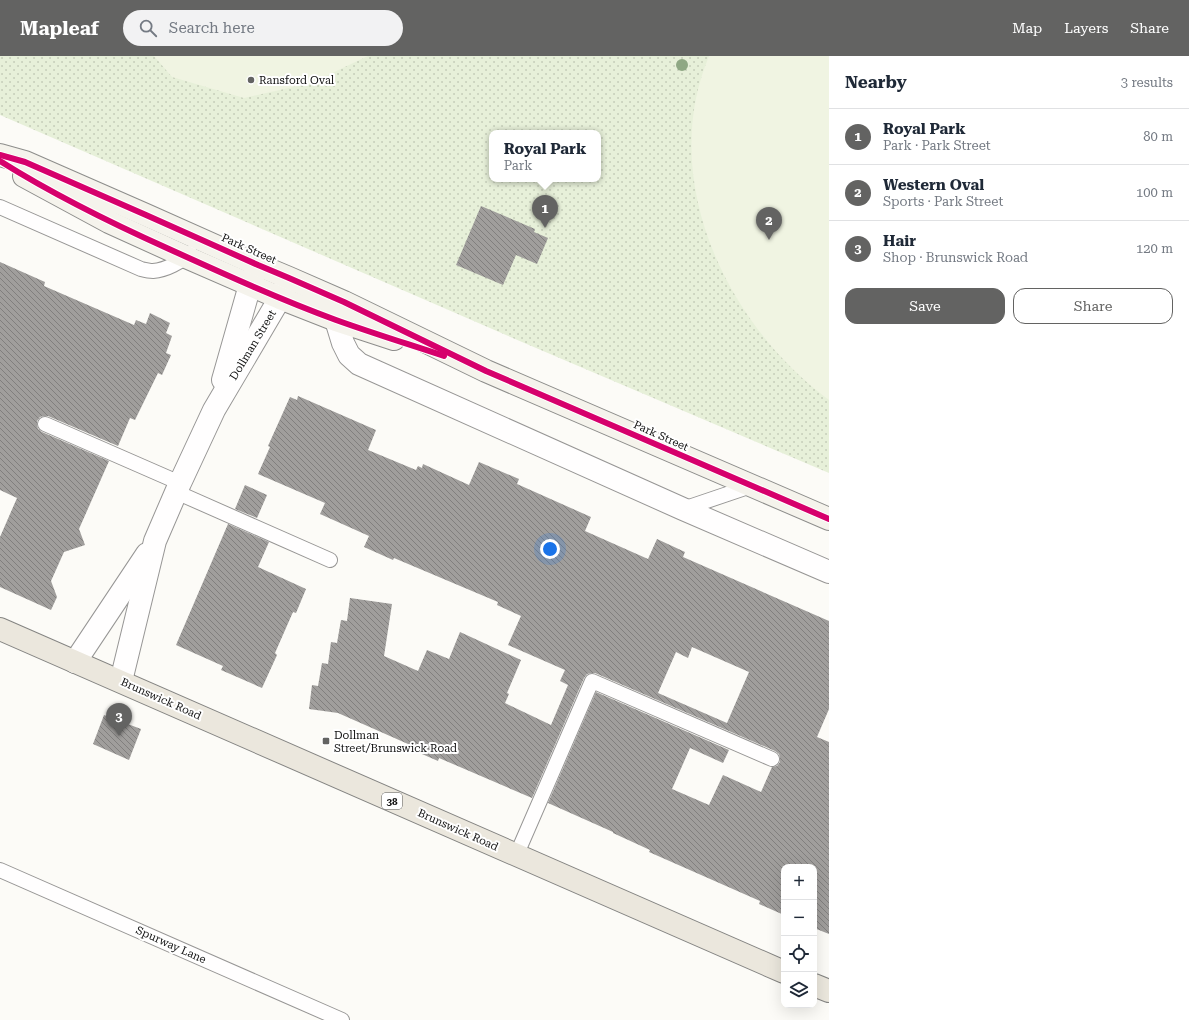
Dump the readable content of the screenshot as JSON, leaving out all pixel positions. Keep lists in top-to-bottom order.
{
  "streets": {
    "main road": ["Brunswick Road", "38"],
    "street": ["Park Street", "Dollman Street"],
    "lane": ["Spurway Lane"]
  },
  "crossings": [
    ["Park Street", "Dollman Street"],
    ["Dollman Street", "Brunswick Road"]
  ],
  "places": {
    "other": ["Ransford Oval"],
    "transit": ["Dollman Street/Brunswick Road"]
  },
  "page": {
    "header": "Mapleaf",
    "search": "Search here",
    "nav": ["Map", "Layers", "Share"],
    "heading": ["Nearby", "3 results"],
    "list": [
      {
        "mark": "1",
        "name": "Royal Park",
        "note": "Park · Park Street",
        "value": "80 m"
      },
      {
        "mark": "2",
        "name": "Western Oval",
        "note": "Sports · Park Street",
        "value": "100 m"
      },
      {
        "mark": "3",
        "name": "Hair",
        "note": "Shop · Brunswick Road",
        "value": "120 m"
      }
    ],
    "popup": ["Royal Park", "Park"],
    "pins": ["1", "2", "3"],
    "buttons": ["Save", "Share"],
    "map_buttons": ["+", "−"]
  }
}
